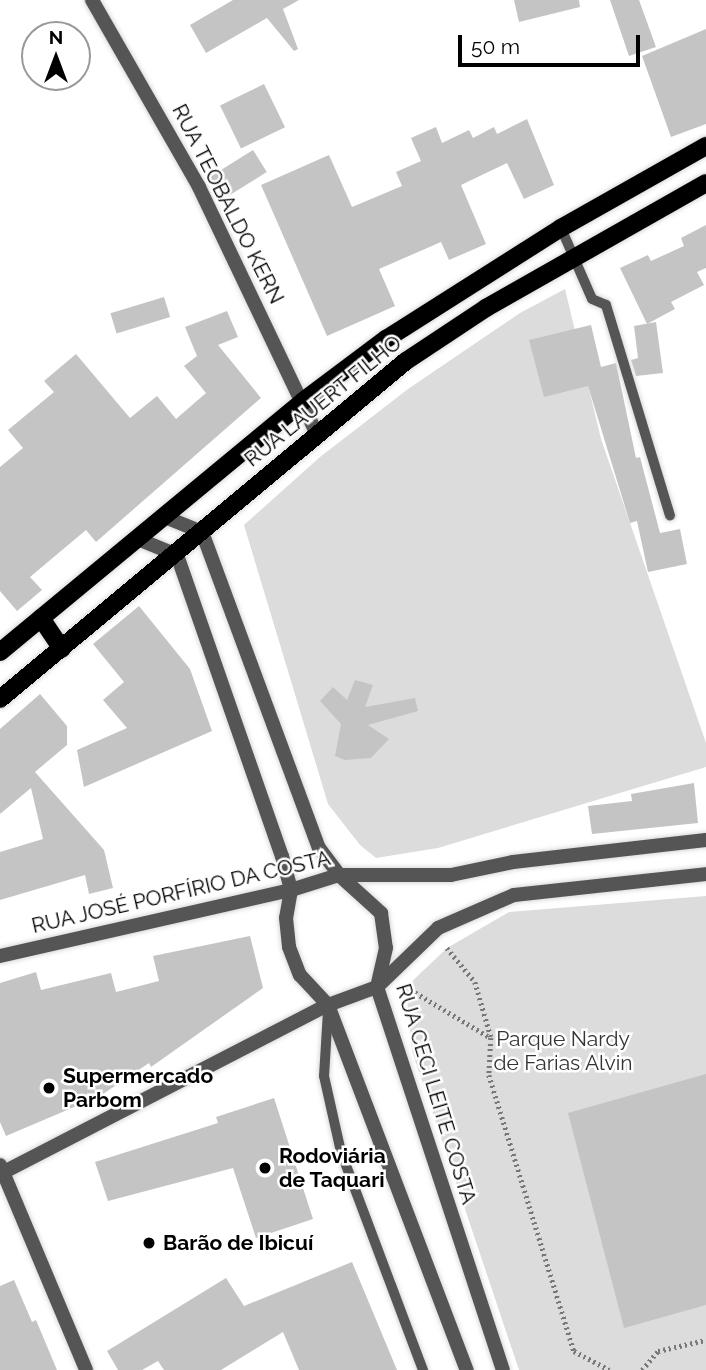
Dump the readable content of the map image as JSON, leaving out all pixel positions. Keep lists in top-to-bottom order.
{
  "streets": {
    "main road": ["RUA LAUERT FILHO"],
    "street": ["RUA TEOBALDO KERN", "RUA JOSÉ PORFÍRIO DA COSTA", "RUA CECI LEITE COSTA"]
  },
  "crossings": [
    ["RUA TEOBALDO KERN", "RUA LAUERT FILHO"],
    ["RUA LAUERT FILHO", "RUA CECI LEITE COSTA"],
    ["RUA JOSÉ PORFÍRIO DA COSTA", "RUA CECI LEITE COSTA"]
  ],
  "parks": ["Parque Nardy de Farias Alvin"],
  "places": ["Supermercado Parbom", "Rodoviária de Taquari", "Barão de Ibicuí"],
  "scale_bar": "50 m",
  "north": "top"
}
